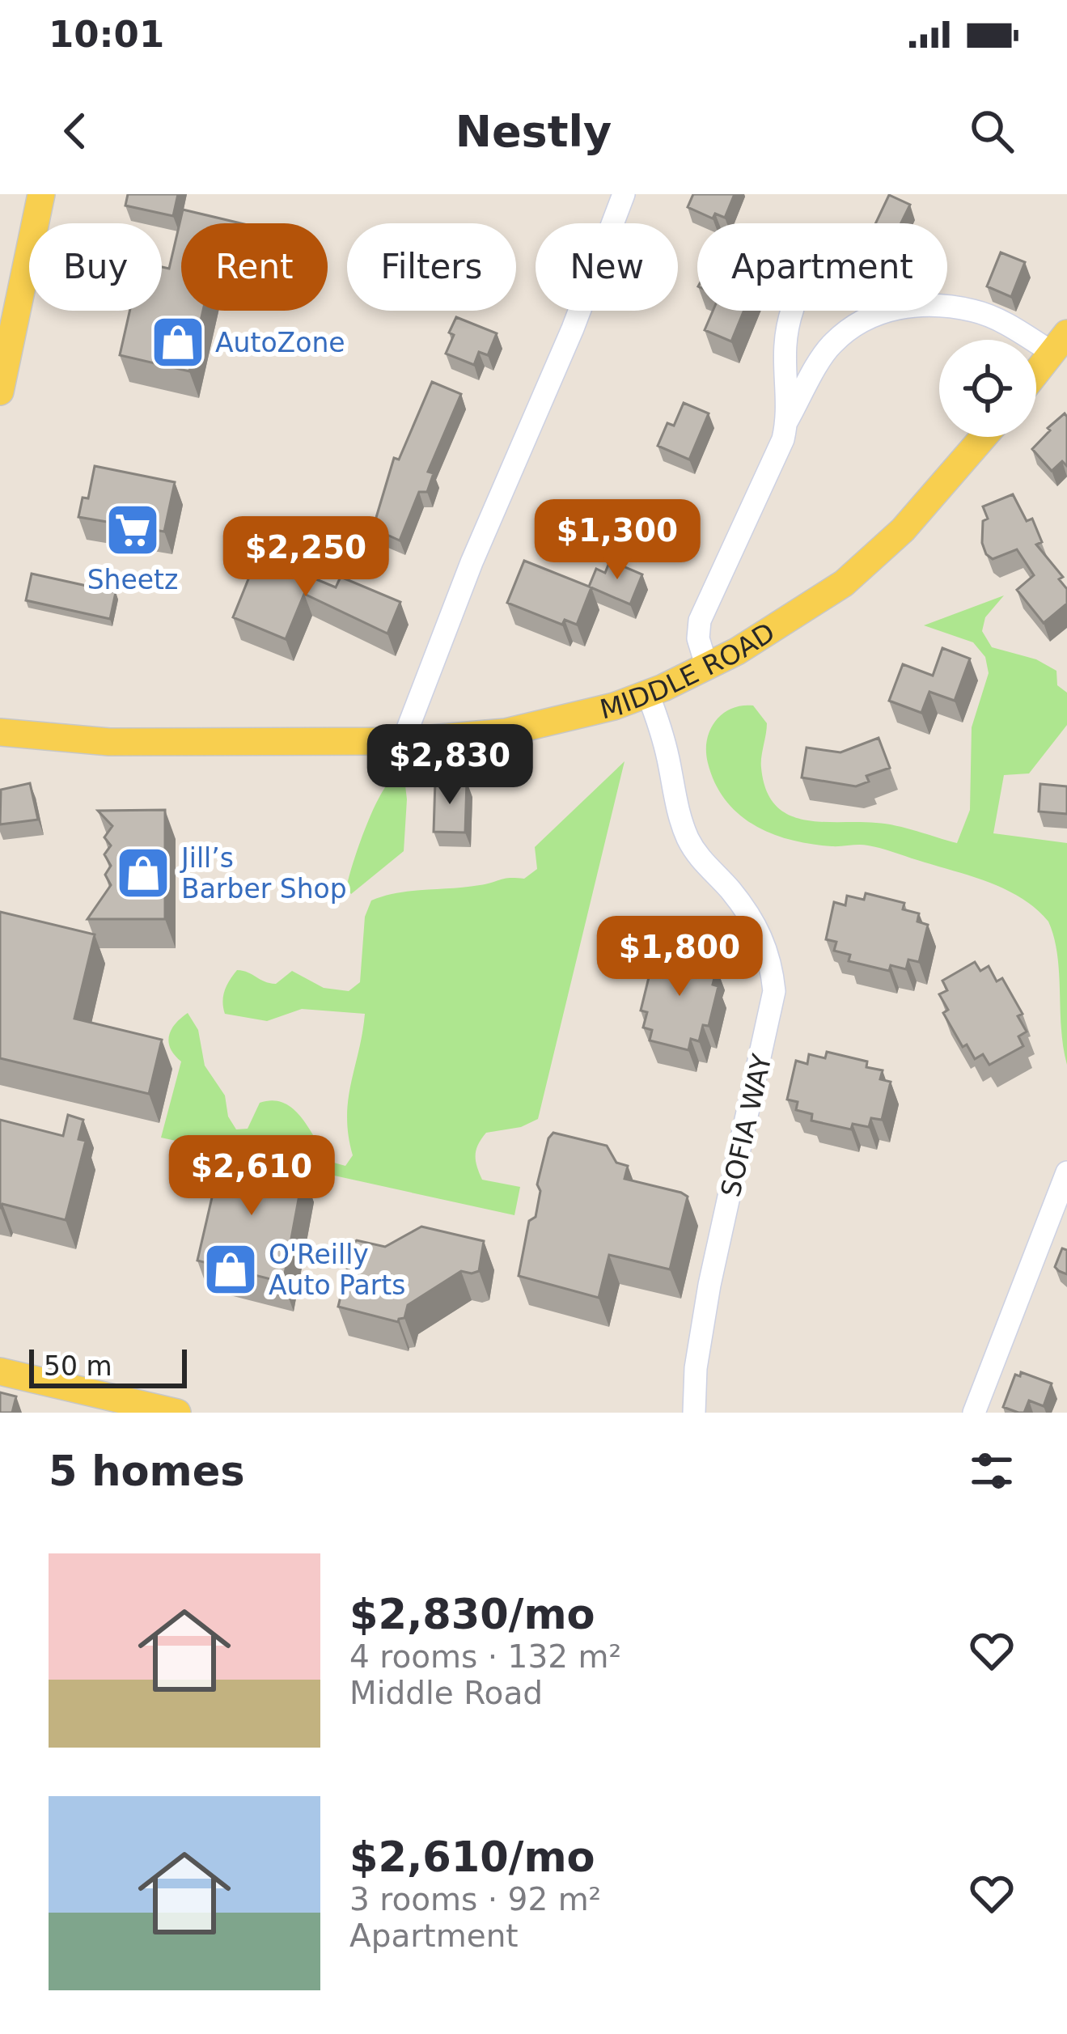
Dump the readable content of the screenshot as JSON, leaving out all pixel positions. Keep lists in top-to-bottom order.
{
  "streets": {
    "main road": ["MIDDLE ROAD"],
    "street": ["SOFIA WAY"]
  },
  "crossings": [
    ["MIDDLE ROAD", "SOFIA WAY"]
  ],
  "places": {
    "shop": ["AutoZone", "Jill’s Barber Shop", "O'Reilly Auto Parts"],
    "supermarket": ["Sheetz"]
  },
  "scale_bar": "50 m",
  "page": {
    "status": "10:01",
    "header": "Nestly",
    "chip": [
      "Buy",
      "Rent",
      "Filters",
      "New",
      "Apartment"
    ],
    "price": [
      "$1,300",
      "$2,250",
      "$2,830",
      "$1,800",
      "$2,610"
    ],
    "scale": "50 m",
    "heading": "5 homes",
    "list": [
      {
        "name": "$2,830/mo",
        "note": "4 rooms · 132 m² · Middle Road"
      },
      {
        "name": "$2,610/mo",
        "note": "3 rooms · 92 m² · Apartment"
      }
    ]
  }
}
